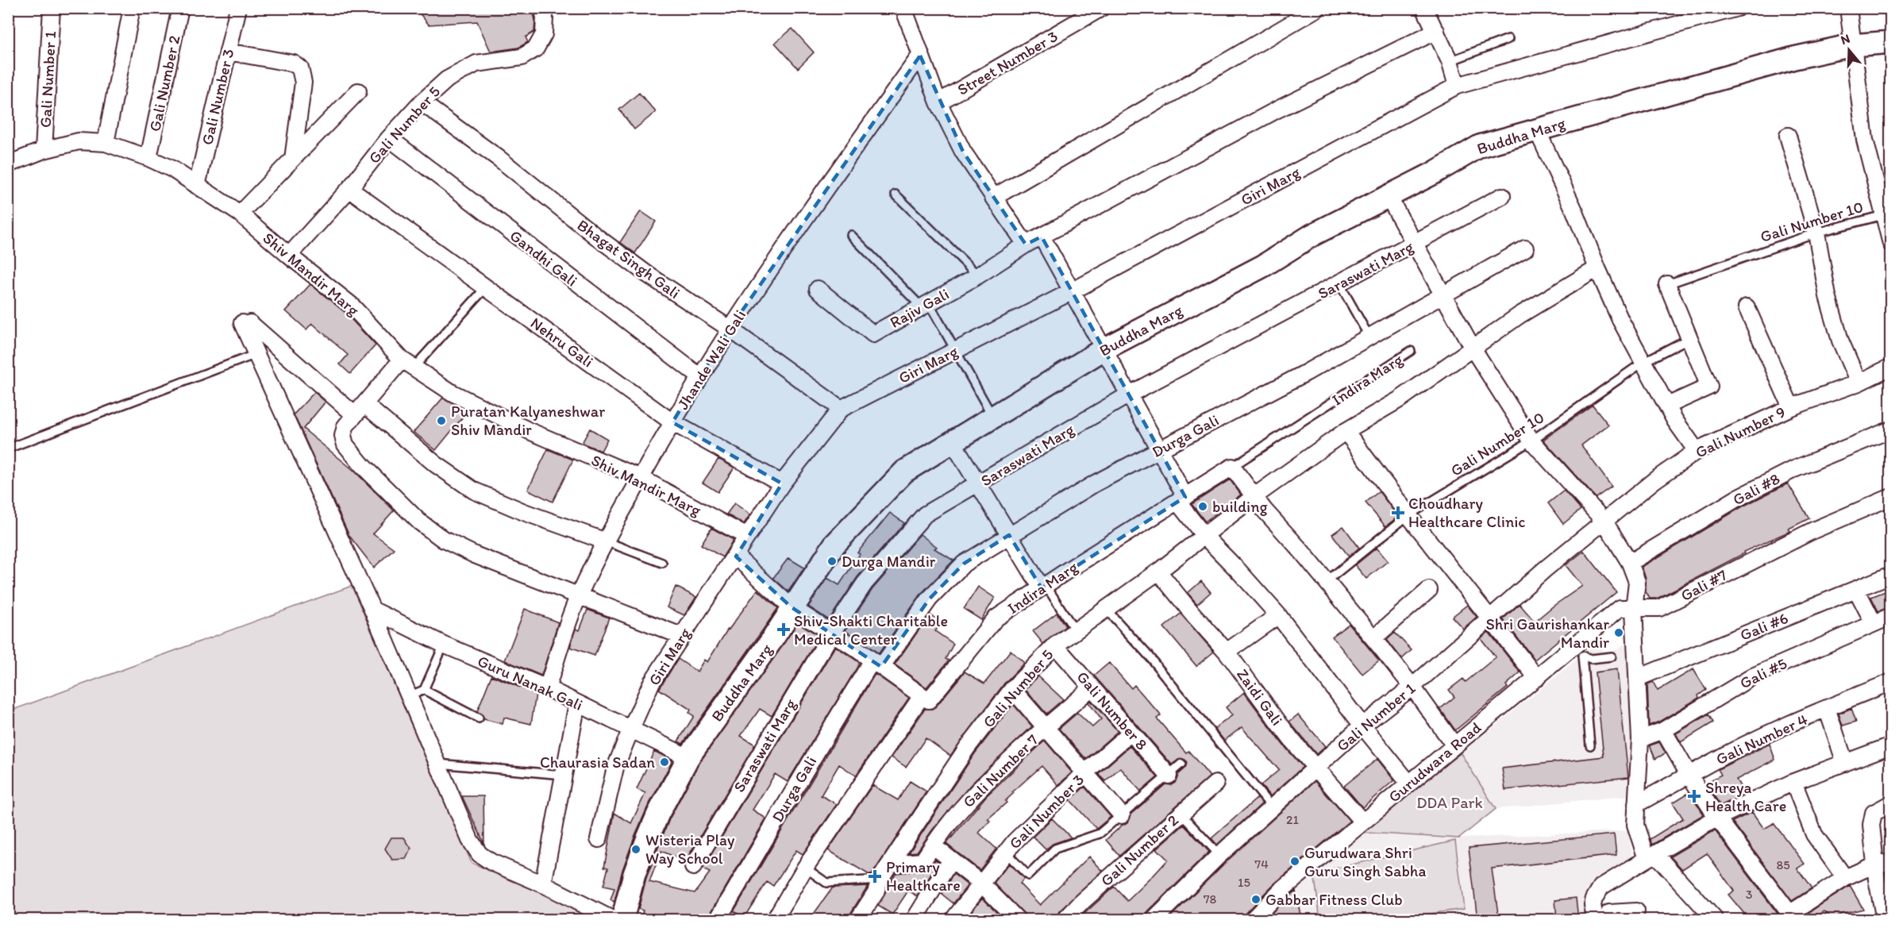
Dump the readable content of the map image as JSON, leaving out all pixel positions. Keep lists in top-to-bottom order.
{
  "streets": {
    "street": [
      "Street Number 3",
      "Gali Number 1",
      "Gali Number 2",
      "Gali Number 3",
      "Gali Number 5",
      "Buddha Marg",
      "Giri Marg",
      "Gandhi Gali",
      "Bhagat Singh Gali",
      "Saraswati Marg",
      "Shiv Mandir Marg",
      "Rajiv Gali",
      "Nehru Gali",
      "Jhande Wali Gali",
      "Indira Marg",
      "Gali Number 9",
      "Durga Gali",
      "Gali #8",
      "Gali #7",
      "Gali #6",
      "Gali #5",
      "Guru Nanak Gali",
      "Zaidi Gali",
      "Gali Number 8",
      "Gali Number 4",
      "Gurudwara Road",
      "Gali Number 7"
    ],
    "lane": ["Gali Number 10"]
  },
  "crossings": [
    ["Gali Number 1", "Shiv Mandir Marg"],
    ["Gali Number 1", "Gali Number 9"],
    ["Gali Number 1", "Zaidi Gali"],
    ["Gali Number 2", "Shiv Mandir Marg"],
    ["Gali Number 3", "Shiv Mandir Marg"],
    ["Gali Number 3", "Gali Number 8"],
    ["Gali Number 5", "Gandhi Gali"],
    ["Gali Number 5", "Bhagat Singh Gali"],
    ["Gali Number 5", "Shiv Mandir Marg"],
    ["Gali Number 5", "Nehru Gali"],
    ["Gali Number 5", "Zaidi Gali"],
    ["Gali Number 5", "Gali Number 8"],
    ["Gali Number 5", "Gali Number 7"],
    ["Buddha Marg", "Guru Nanak Gali"],
    ["Giri Marg", "Bhagat Singh Gali"],
    ["Giri Marg", "Shiv Mandir Marg"],
    ["Giri Marg", "Nehru Gali"],
    ["Giri Marg", "Guru Nanak Gali"],
    ["Gandhi Gali", "Jhande Wali Gali"],
    ["Bhagat Singh Gali", "Jhande Wali Gali"],
    ["Shiv Mandir Marg", "Jhande Wali Gali"],
    ["Nehru Gali", "Jhande Wali Gali"],
    ["Jhande Wali Gali", "Guru Nanak Gali"],
    ["Gali #7", "Gurudwara Road"],
    ["Zaidi Gali", "Gurudwara Road"],
    ["Gali Number 8", "Gali Number 7"]
  ],
  "parks": ["DDA Park"],
  "places": {
    "other": [
      "Puratan Kalyaneshwar Shiv Mandir",
      "building",
      "Durga Mandir",
      "Shri Gaurishankar Mandir",
      "Chaurasia Sadan",
      "Wisteria Play Way School",
      "Gurudwara Shri Guru Singh Sabha",
      "Gabbar Fitness Club"
    ],
    "health": [
      "Choudhary Healthcare Clinic",
      "Shiv-Shakti Charitable Medical Center",
      "Shreya Health Care",
      "Primary Healthcare"
    ]
  },
  "house_numbers": [
    "21",
    "74",
    "85",
    "15",
    "3",
    "78"
  ],
  "north": "top"
}
